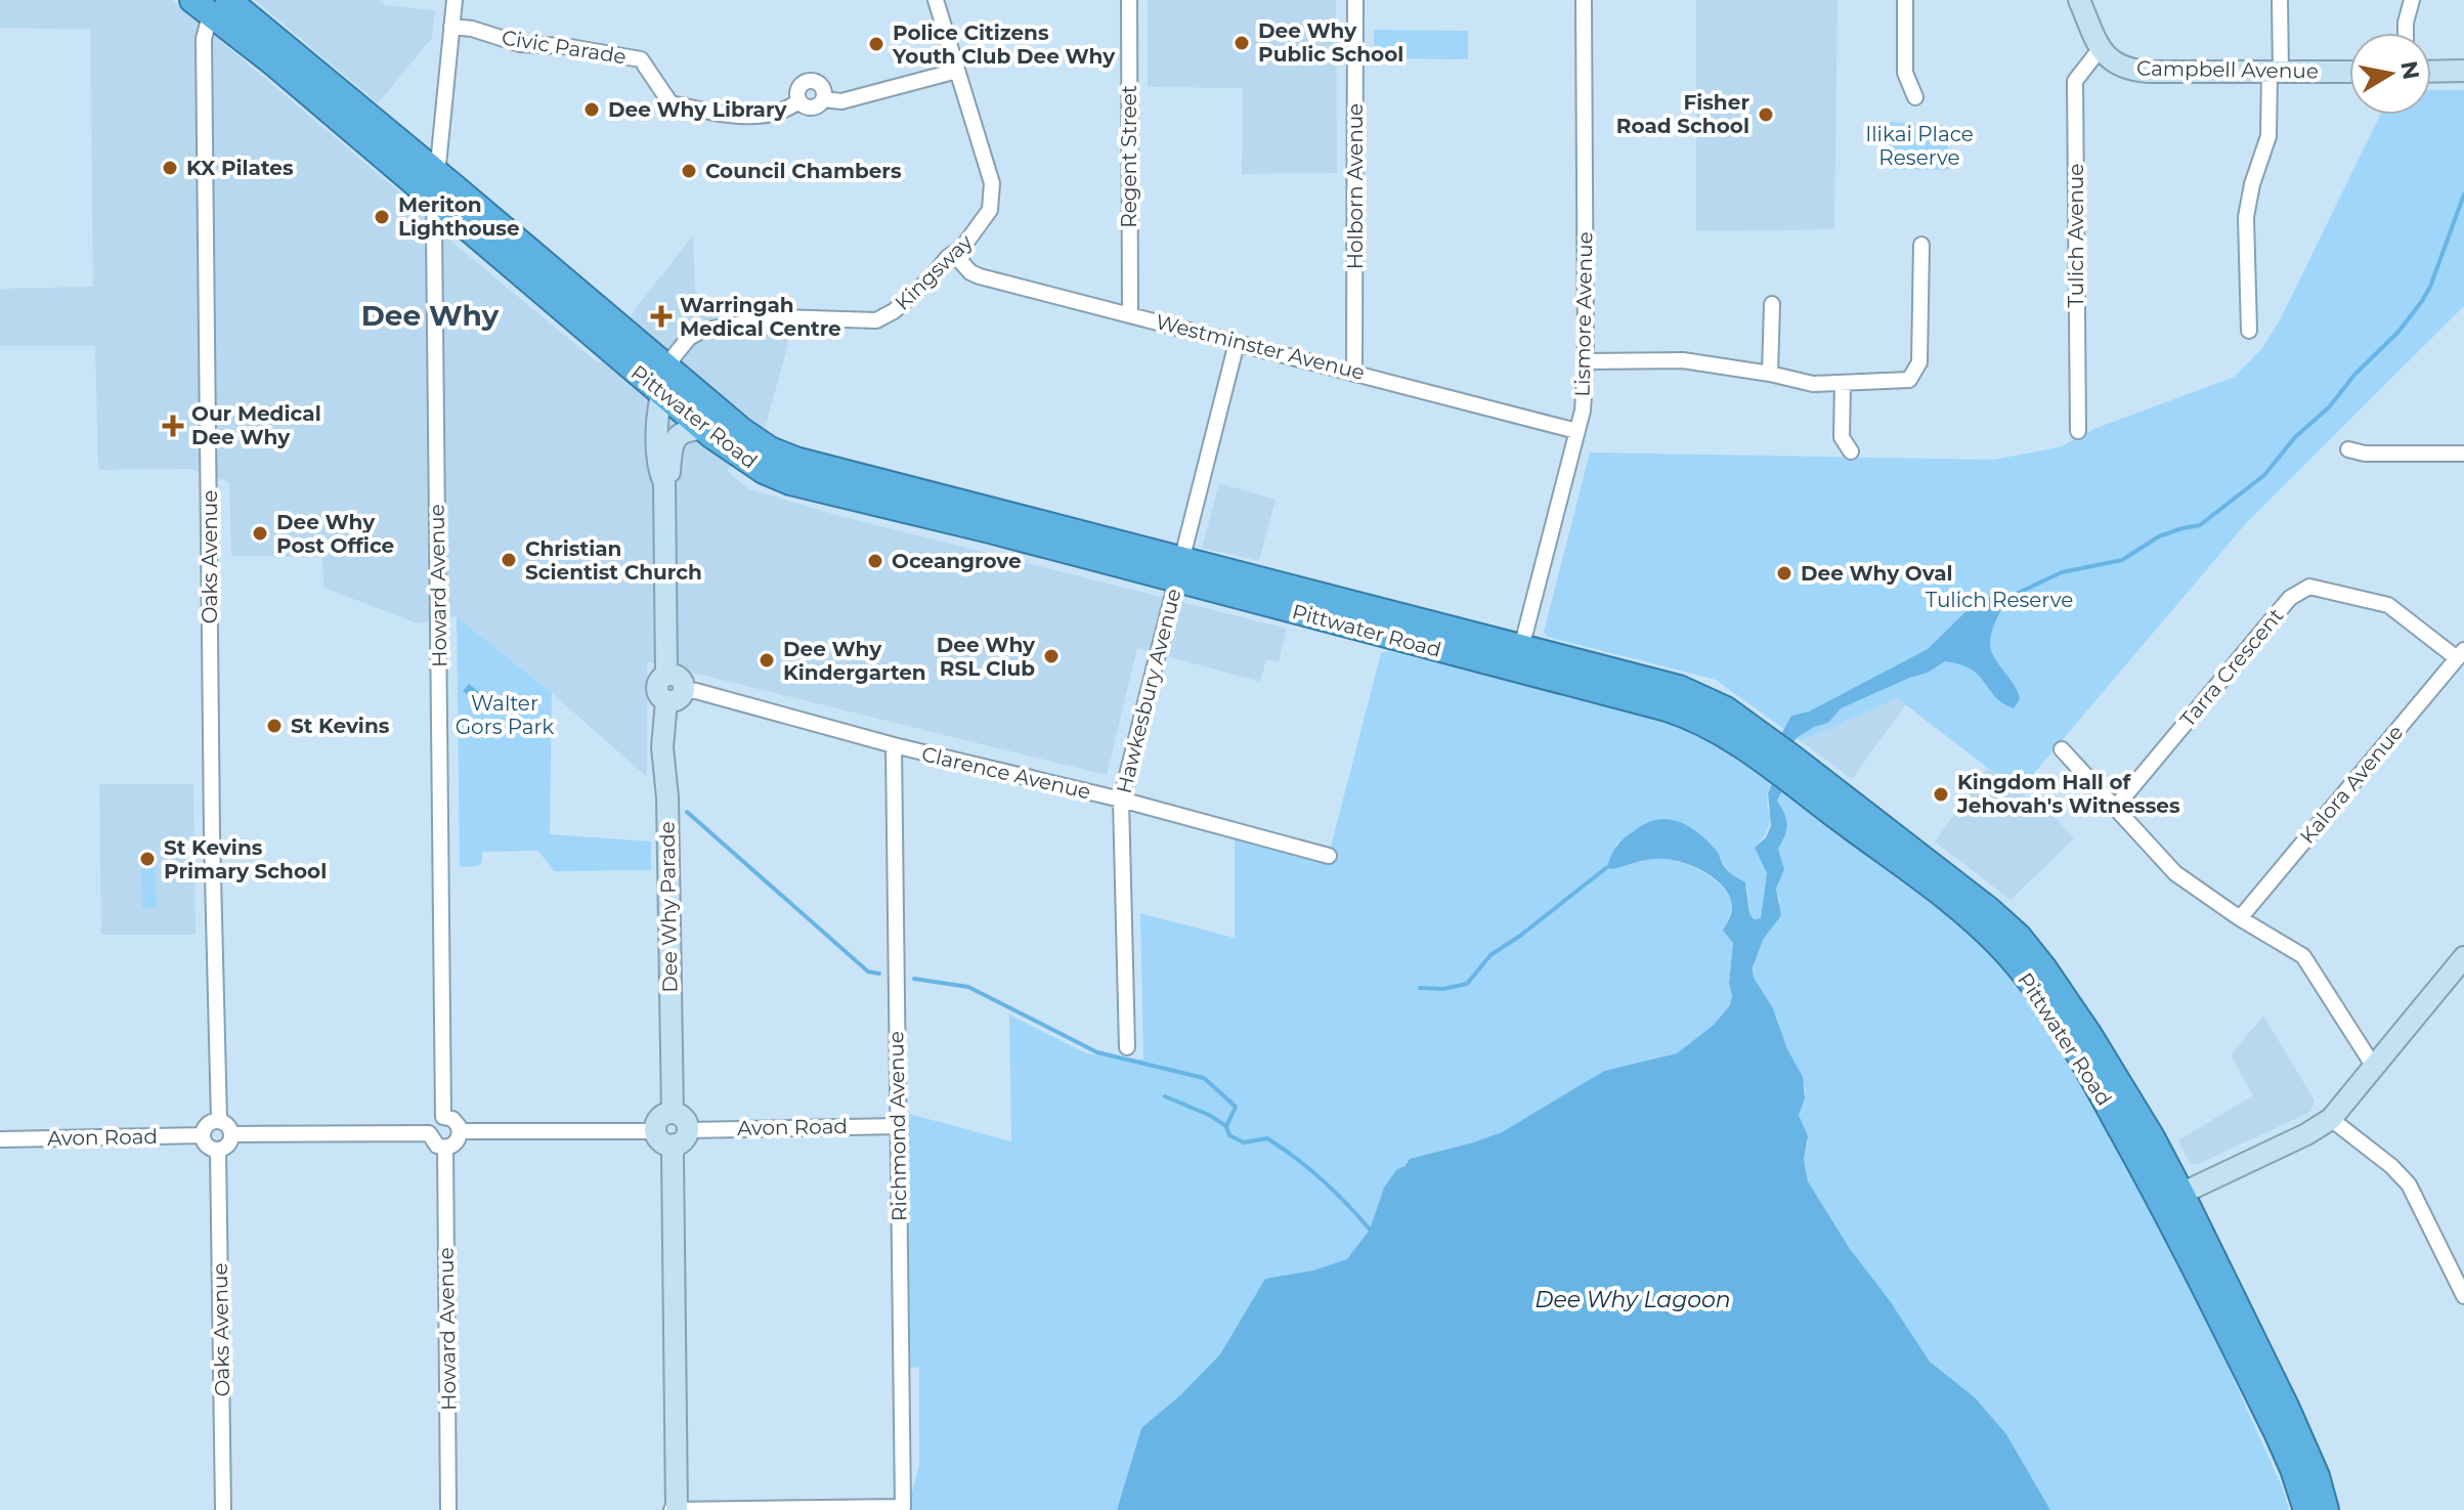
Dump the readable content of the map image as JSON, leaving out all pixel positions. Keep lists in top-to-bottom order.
{
  "streets": {
    "highway": ["Pittwater Road"],
    "main road": ["Campbell Avenue", "Dee Why Parade"],
    "street": [
      "Civic Parade",
      "Regent Street",
      "Holborn Avenue",
      "Tulich Avenue",
      "Kingsway",
      "Lismore Avenue",
      "Westminster Avenue",
      "Oaks Avenue",
      "Howard Avenue",
      "Tarra Crescent",
      "Hawkesbury Avenue",
      "Clarence Avenue",
      "Kalora Avenue",
      "Richmond Avenue",
      "Avon Road"
    ]
  },
  "crossings": [
    ["Civic Parade", "Howard Avenue"],
    ["Campbell Avenue", "Tulich Avenue"],
    ["Regent Street", "Westminster Avenue"],
    ["Holborn Avenue", "Westminster Avenue"],
    ["Kingsway", "Westminster Avenue"],
    ["Kingsway", "Pittwater Road"],
    ["Lismore Avenue", "Westminster Avenue"],
    ["Lismore Avenue", "Pittwater Road"],
    ["Westminster Avenue", "Hawkesbury Avenue"],
    ["Pittwater Road", "Oaks Avenue"],
    ["Pittwater Road", "Howard Avenue"],
    ["Pittwater Road", "Hawkesbury Avenue"],
    ["Oaks Avenue", "Avon Road"],
    ["Tarra Crescent", "Kalora Avenue"],
    ["Hawkesbury Avenue", "Clarence Avenue"],
    ["Clarence Avenue", "Dee Why Parade"],
    ["Clarence Avenue", "Richmond Avenue"],
    ["Dee Why Parade", "Avon Road"],
    ["Richmond Avenue", "Avon Road"]
  ],
  "districts": ["Dee Why"],
  "water": ["Dee Why Lagoon"],
  "parks": ["Ilikai Place Reserve", "Tulich Reserve", "Walter Gors Park"],
  "places": {
    "other": [
      "Dee Why Public School",
      "Police Citizens Youth Club Dee Why",
      "Dee Why Library",
      "Fisher Road School",
      "KX Pilates",
      "Council Chambers",
      "Meriton Lighthouse",
      "Dee Why Post Office",
      "Christian Scientist Church",
      "Oceangrove",
      "Dee Why Oval",
      "Dee Why RSL Club",
      "Dee Why Kindergarten",
      "St Kevins",
      "Kingdom Hall of Jehovah's Witnesses",
      "St Kevins Primary School"
    ],
    "health": ["Warringah Medical Centre", "Our Medical Dee Why"]
  },
  "north": "right"
}
